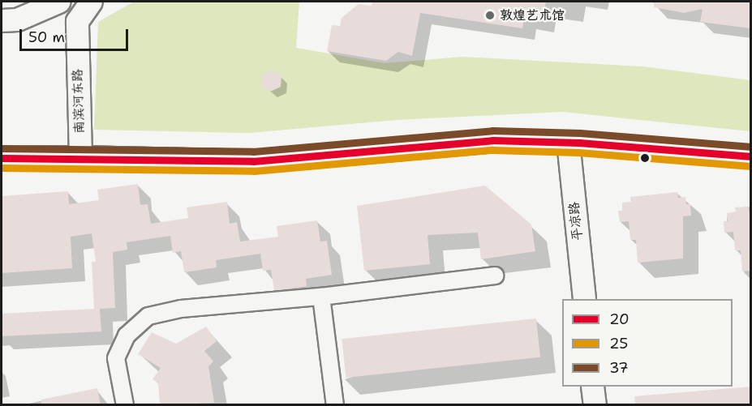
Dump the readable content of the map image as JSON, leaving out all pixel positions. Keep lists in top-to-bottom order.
{
  "streets": {
    "main road": ["南滨河东路", "平凉路"]
  },
  "places": ["敦煌艺术馆"],
  "lines": ["transit line 37", "transit line 20", "transit line 25"],
  "legend": ["20", "25", "37"],
  "scale_bar": "50 m"
}
